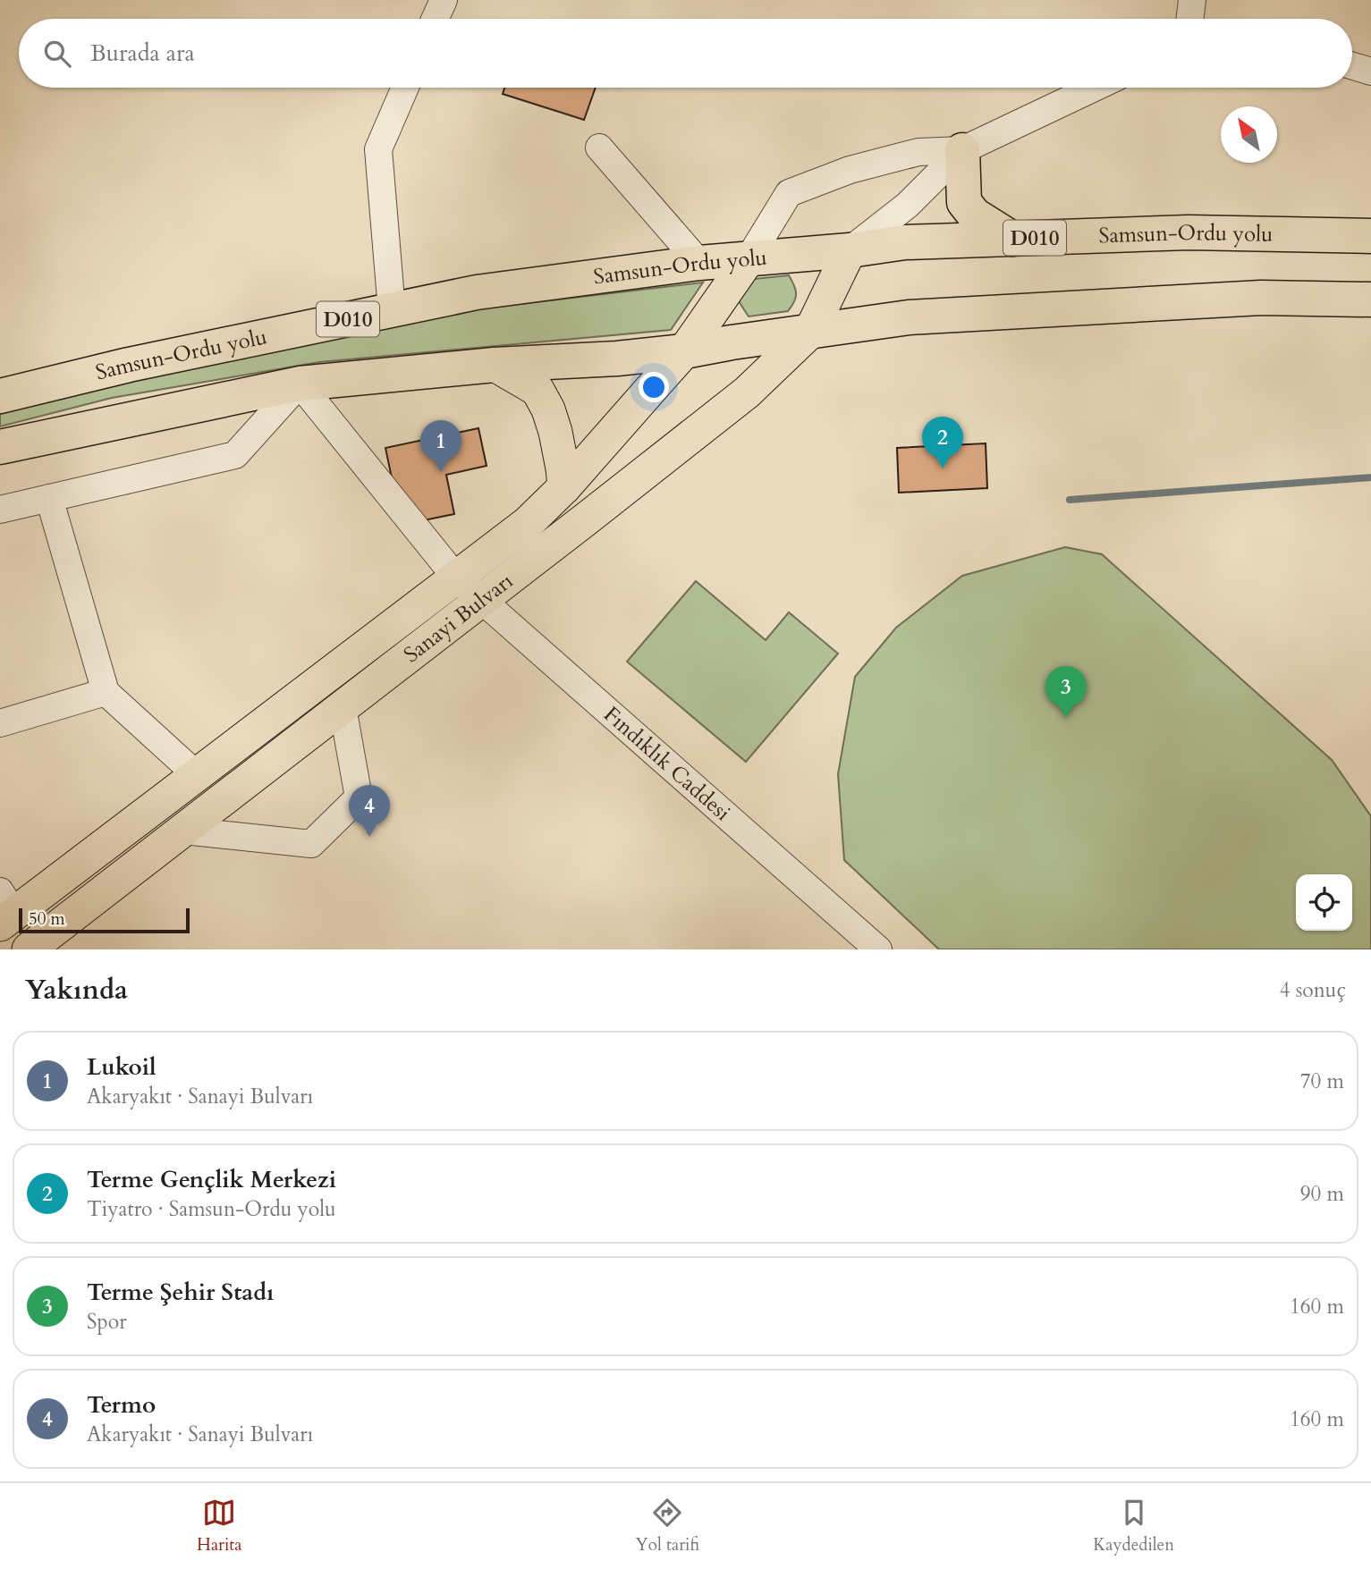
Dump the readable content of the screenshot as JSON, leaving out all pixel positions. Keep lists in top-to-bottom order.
{
  "streets": {
    "highway": ["Samsun-Ordu yolu", "D010"],
    "main road": ["Sanayi Bulvarı"],
    "street": ["Fındıklık Caddesi"]
  },
  "crossings": [
    ["Samsun-Ordu yolu", "Sanayi Bulvarı"],
    ["Sanayi Bulvarı", "Fındıklık Caddesi"]
  ],
  "scale_bar": "50 m",
  "north": "top left",
  "page": {
    "search": "Burada ara",
    "pins": [
      "2",
      "1",
      "3",
      "4"
    ],
    "scale": "50 m",
    "heading": ["Yakında", "4 sonuç"],
    "list": [
      {
        "mark": "1",
        "name": "Lukoil",
        "note": "Akaryakıt · Sanayi Bulvarı",
        "value": "70 m"
      },
      {
        "mark": "2",
        "name": "Terme Gençlik Merkezi",
        "note": "Tiyatro · Samsun-Ordu yolu",
        "value": "90 m"
      },
      {
        "mark": "3",
        "name": "Terme Şehir Stadı",
        "note": "Spor",
        "value": "160 m"
      },
      {
        "mark": "4",
        "name": "Termo",
        "note": "Akaryakıt · Sanayi Bulvarı",
        "value": "160 m"
      }
    ],
    "nav": ["Harita", "Yol tarifi", "Kaydedilen"]
  }
}
